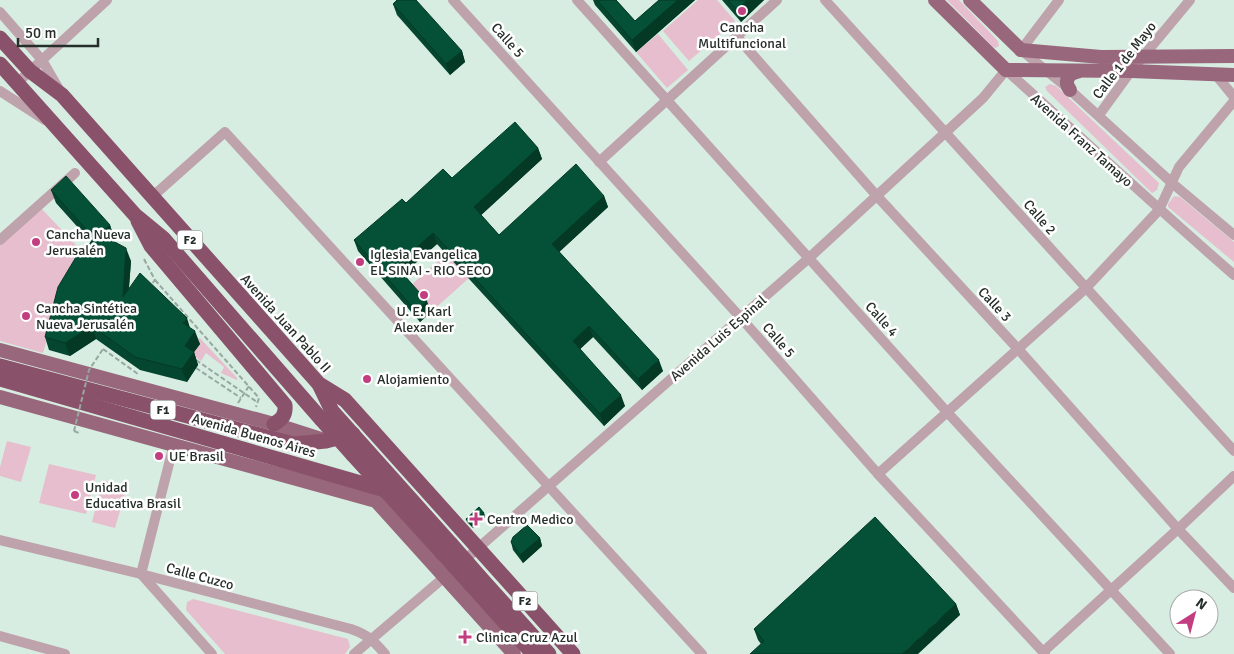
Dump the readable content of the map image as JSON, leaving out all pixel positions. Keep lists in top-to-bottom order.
{
  "streets": {
    "highway": [
      "F2",
      "Avenida Juan Pablo II",
      "F1",
      "Avenida Buenos Aires"
    ],
    "main road": ["Avenida Franz Tamayo", "Avenida Luis Espinal"],
    "street": [
      "Calle 5",
      "Calle 1 de Mayo",
      "Calle 2",
      "Calle 3",
      "Calle 4",
      "Calle Cuzco"
    ]
  },
  "crossings": [
    ["Calle 5", "Avenida Luis Espinal"],
    ["Calle 1 de Mayo", "Avenida Franz Tamayo"],
    ["Avenida Franz Tamayo", "Avenida Luis Espinal"],
    ["Calle 2", "Avenida Luis Espinal"],
    ["F2", "Avenida Juan Pablo II"],
    ["F2", "Avenida Buenos Aires"],
    ["Calle 3", "Avenida Luis Espinal"],
    ["Calle 4", "Avenida Luis Espinal"],
    ["Avenida Juan Pablo II", "Avenida Luis Espinal"],
    ["Avenida Luis Espinal", "Calle Cuzco"]
  ],
  "places": {
    "other": [
      "Cancha Multifuncional",
      "Cancha Nueva Jerusalén",
      "Iglesia Evangelica EL SINAI - RIO SECO",
      "U. E. Karl Alexander",
      "Cancha Sintética Nueva Jerusalén",
      "Alojamiento",
      "UE Brasil",
      "Unidad Educativa Brasil"
    ],
    "health": ["Centro Medico", "Clinica Cruz Azul"]
  },
  "scale_bar": "50 m",
  "north": "top right"
}
